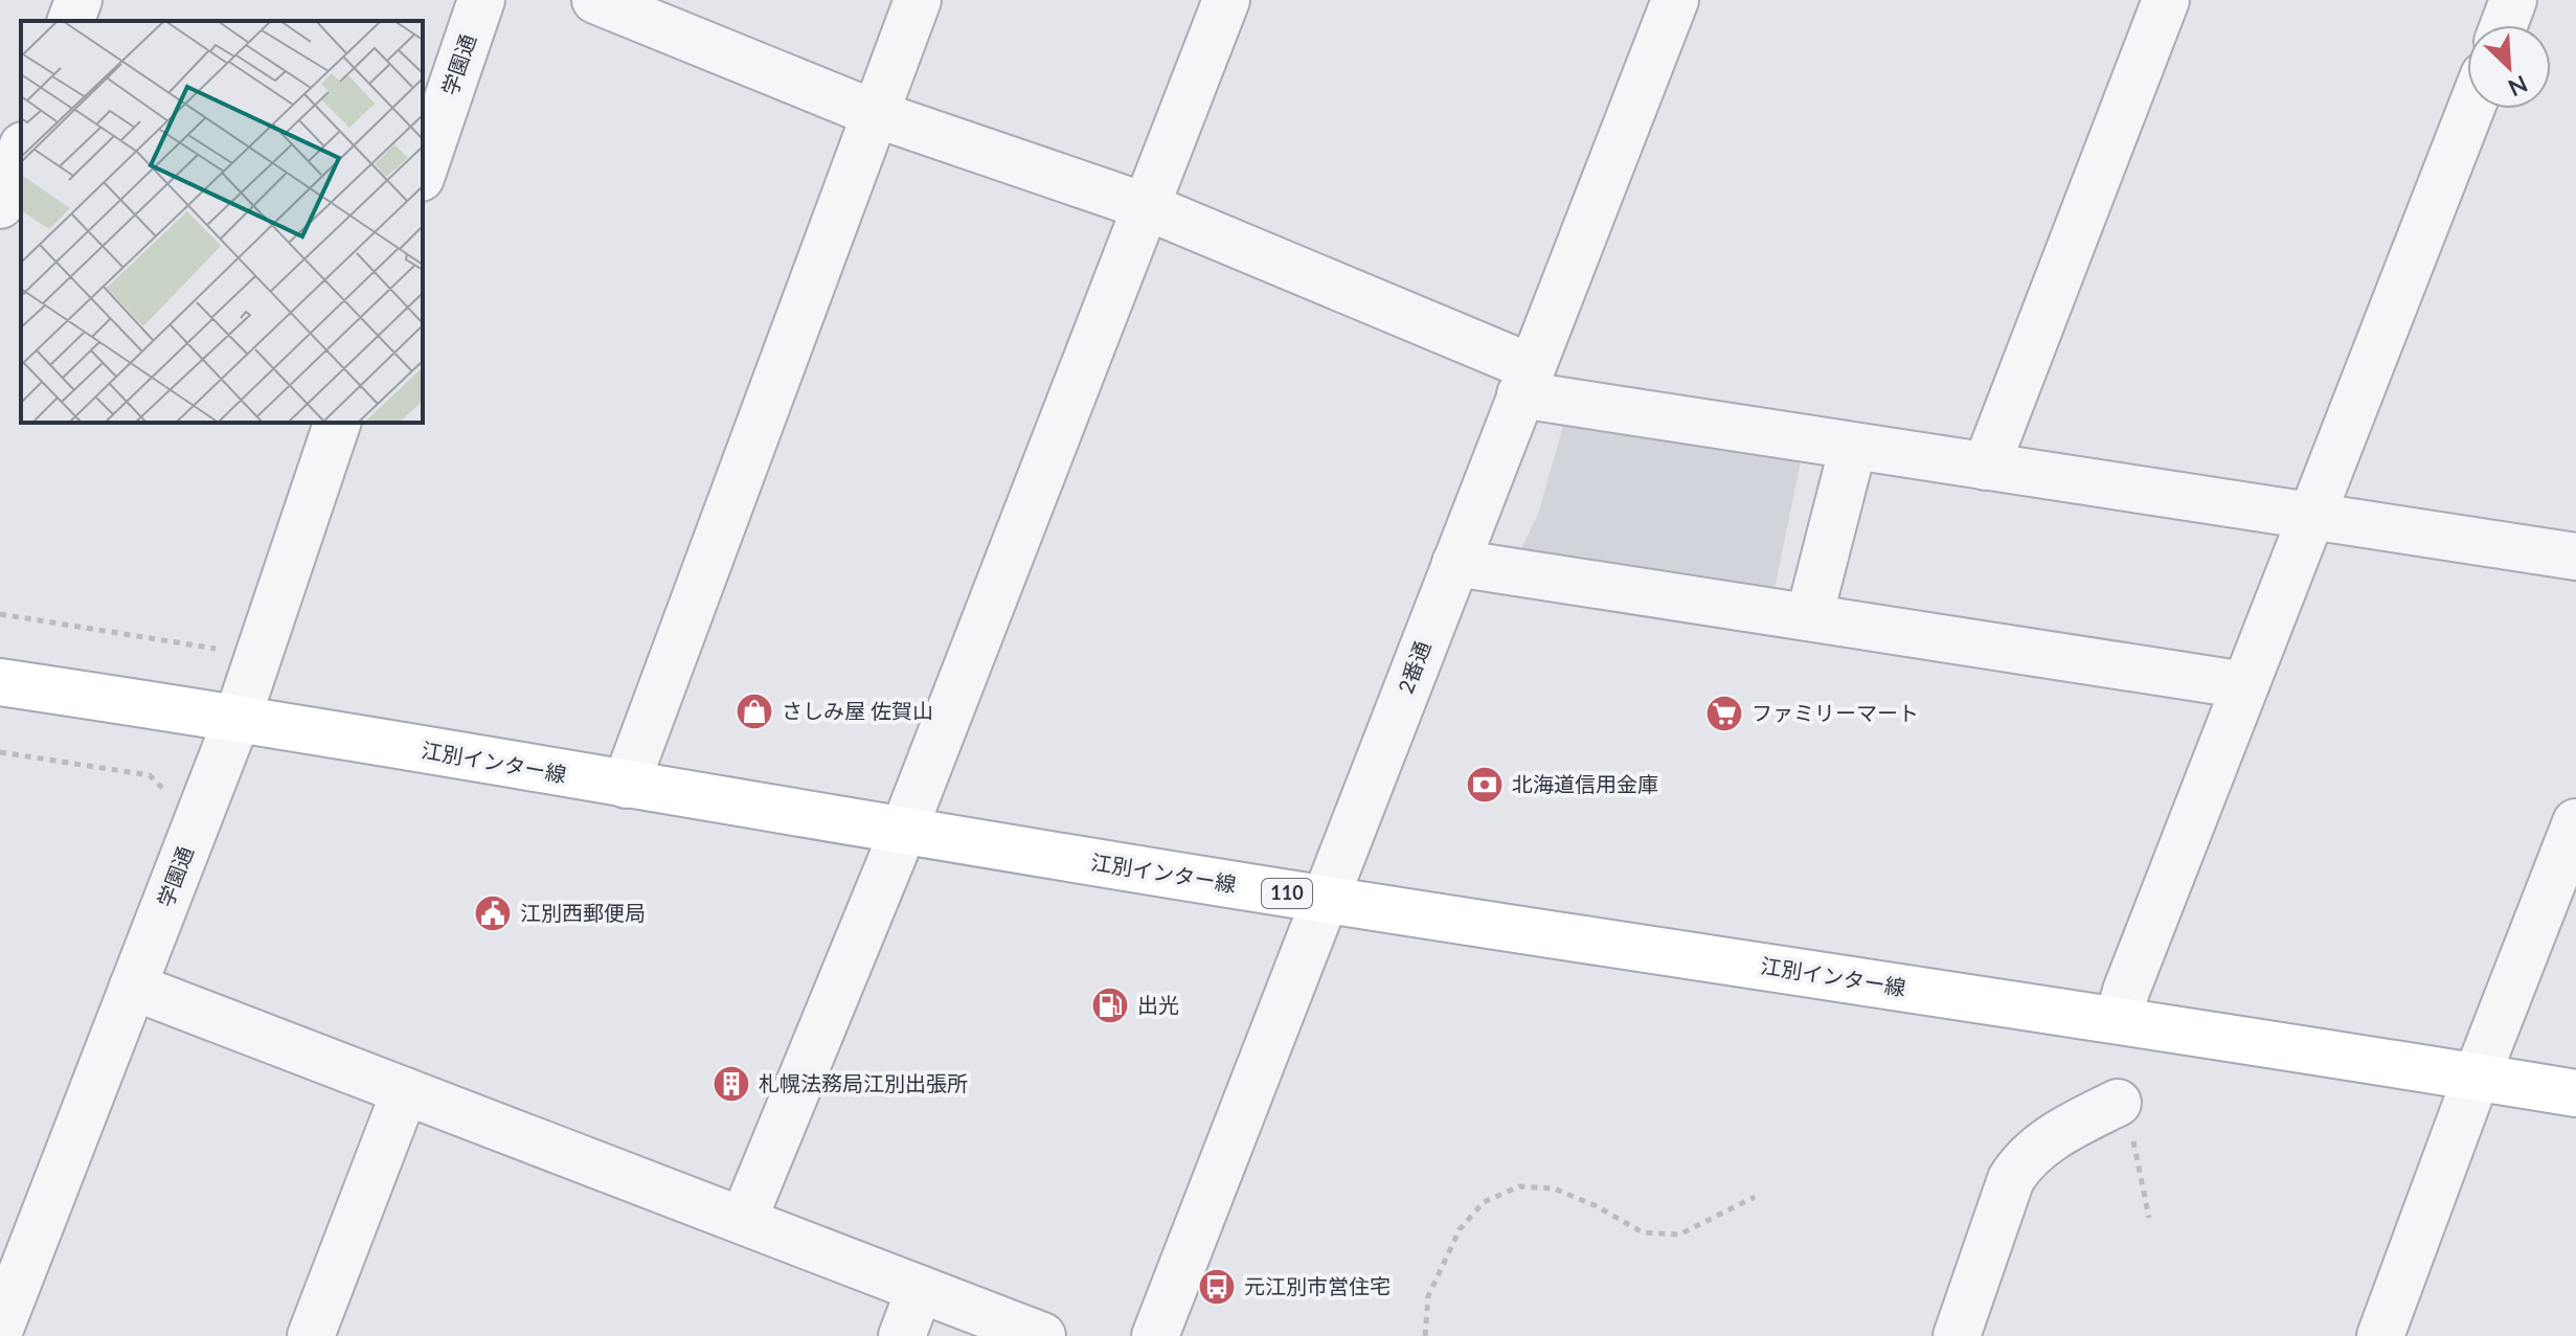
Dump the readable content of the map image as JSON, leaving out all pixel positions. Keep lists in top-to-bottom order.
{
  "streets": {
    "main road": ["江別インター線", "110"],
    "street": ["学園通", "2番通"]
  },
  "crossings": [
    ["学園通", "江別インター線"],
    ["2番通", "江別インター線"]
  ],
  "places": {
    "shop": ["さしみ屋 佐賀山"],
    "supermarket": ["ファミリーマート"],
    "bank": ["北海道信用金庫"],
    "public building": ["江別西郵便局"],
    "fuel station": ["出光"],
    "building": ["札幌法務局江別出張所"],
    "bus stop": ["元江別市営住宅"]
  },
  "north": "bottom right"
}
